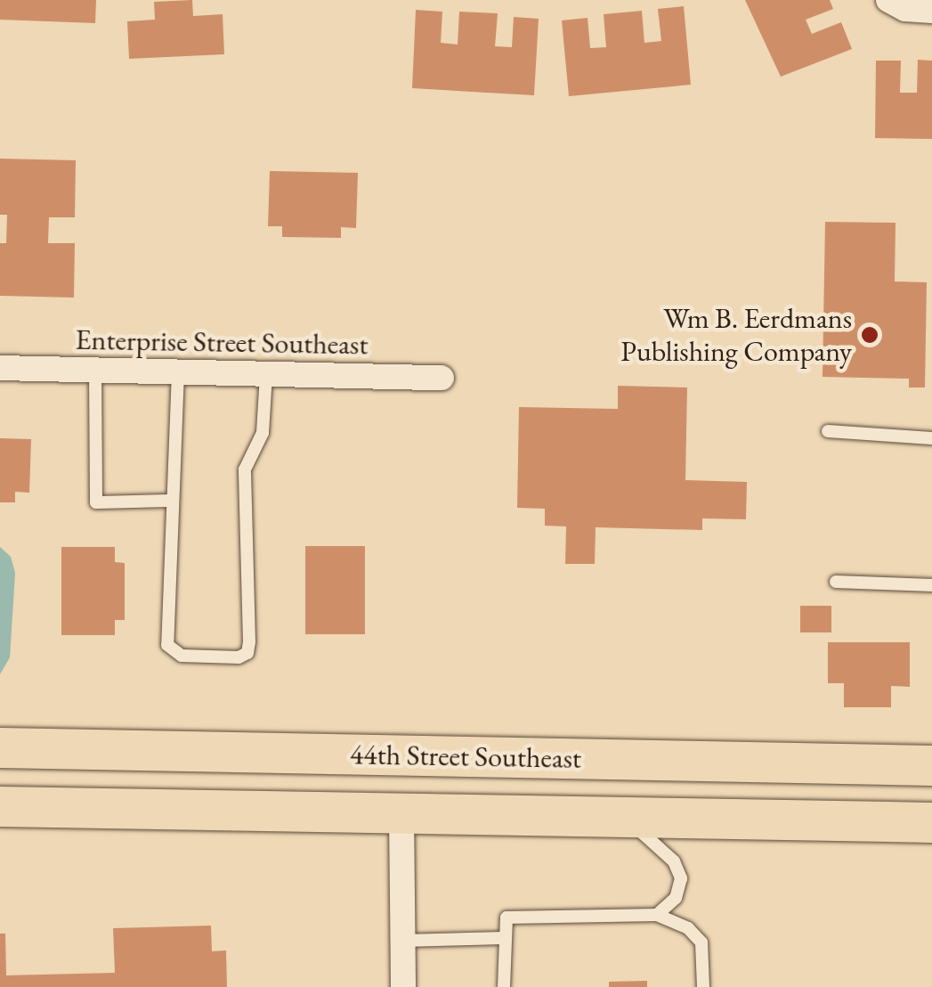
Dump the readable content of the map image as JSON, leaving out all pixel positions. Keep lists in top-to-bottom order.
{
  "streets": {
    "main road": ["44th Street Southeast"],
    "street": ["Enterprise Street Southeast"]
  },
  "places": ["Wm B. Eerdmans Publishing Company"]
}
